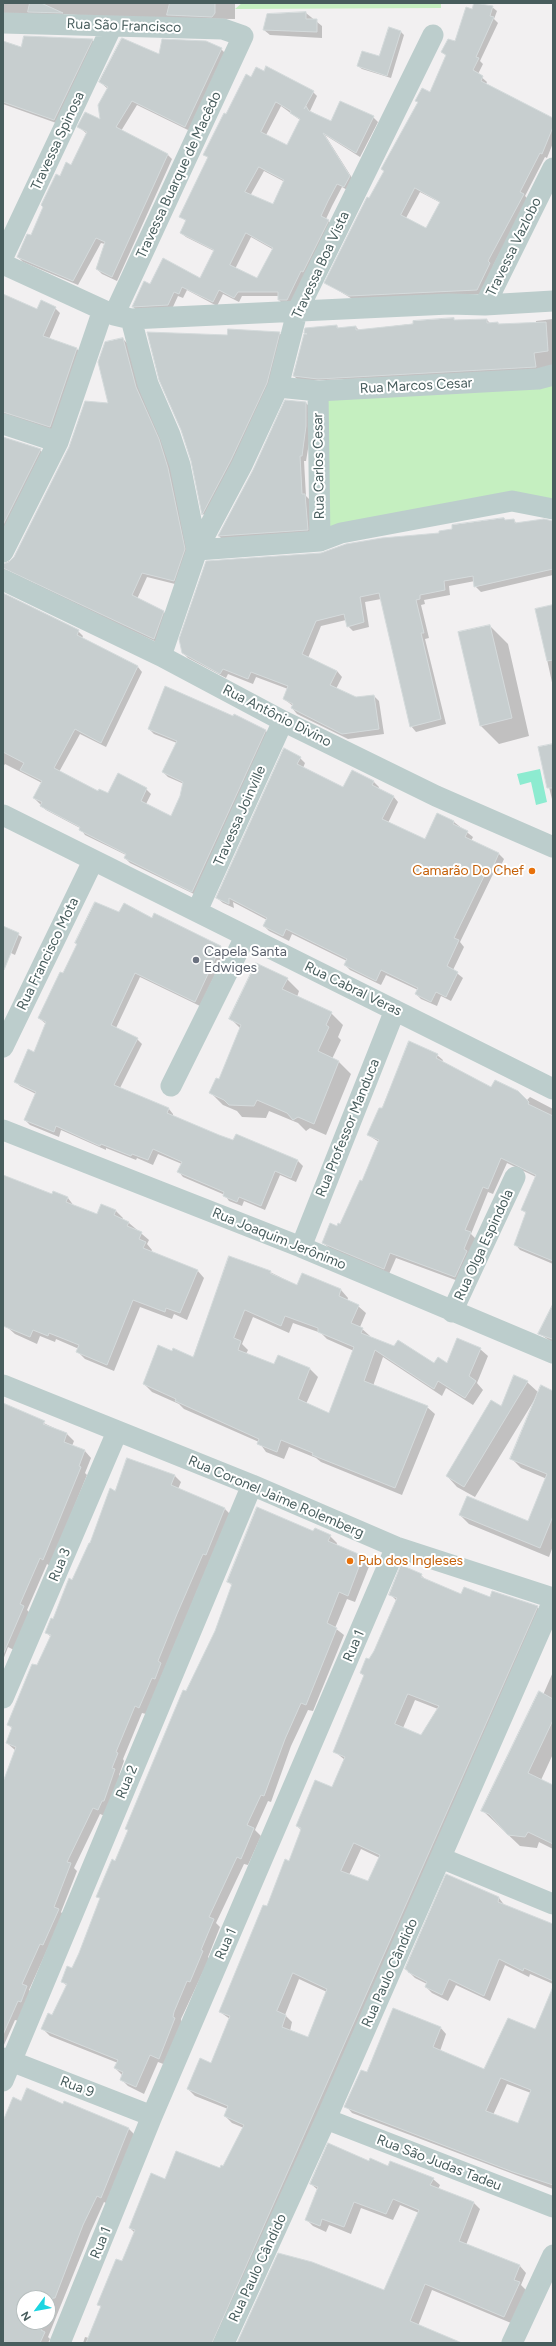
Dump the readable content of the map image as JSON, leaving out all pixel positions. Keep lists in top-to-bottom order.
{
  "streets": {
    "street": [
      "Rua São Francisco",
      "Travessa Spinosa",
      "Travessa Buarque de Macêdo",
      "Travessa Vazlobo",
      "Travessa Boa Vista",
      "Rua Marcos Cesar",
      "Rua Carlos Cesar",
      "Rua Antônio Divino",
      "Travessa Joinville",
      "Rua Francisco Mota",
      "Rua Cabral Veras",
      "Rua Professor Manduca",
      "Rua Joaquim Jerônimo",
      "Rua Olga Espindola",
      "Rua Coronel Jaime Rolemberg",
      "Rua 3",
      "Rua 1",
      "Rua 2",
      "Rua Paulo Cândido",
      "Rua 9",
      "Rua São Judas Tadeu"
    ]
  },
  "crossings": [
    ["Rua São Francisco", "Travessa Spinosa"],
    ["Rua São Francisco", "Travessa Buarque de Macêdo"],
    ["Travessa Boa Vista", "Rua Marcos Cesar"],
    ["Travessa Boa Vista", "Rua Antônio Divino"],
    ["Rua Marcos Cesar", "Rua Carlos Cesar"],
    ["Rua Antônio Divino", "Travessa Joinville"],
    ["Travessa Joinville", "Rua Cabral Veras"],
    ["Rua Francisco Mota", "Rua Cabral Veras"],
    ["Rua Cabral Veras", "Rua Professor Manduca"],
    ["Rua Professor Manduca", "Rua Joaquim Jerônimo"],
    ["Rua Joaquim Jerônimo", "Rua Olga Espindola"],
    ["Rua Coronel Jaime Rolemberg", "Rua 3"],
    ["Rua Coronel Jaime Rolemberg", "Rua 1"],
    ["Rua Coronel Jaime Rolemberg", "Rua 2"],
    ["Rua Coronel Jaime Rolemberg", "Rua Paulo Cândido"],
    ["Rua 1", "Rua 9"],
    ["Rua 2", "Rua 9"],
    ["Rua Paulo Cândido", "Rua São Judas Tadeu"]
  ],
  "places": ["Camarão Do Chef", "Capela Santa Edwiges", "Pub dos Ingleses"],
  "north": "bottom left"
}
